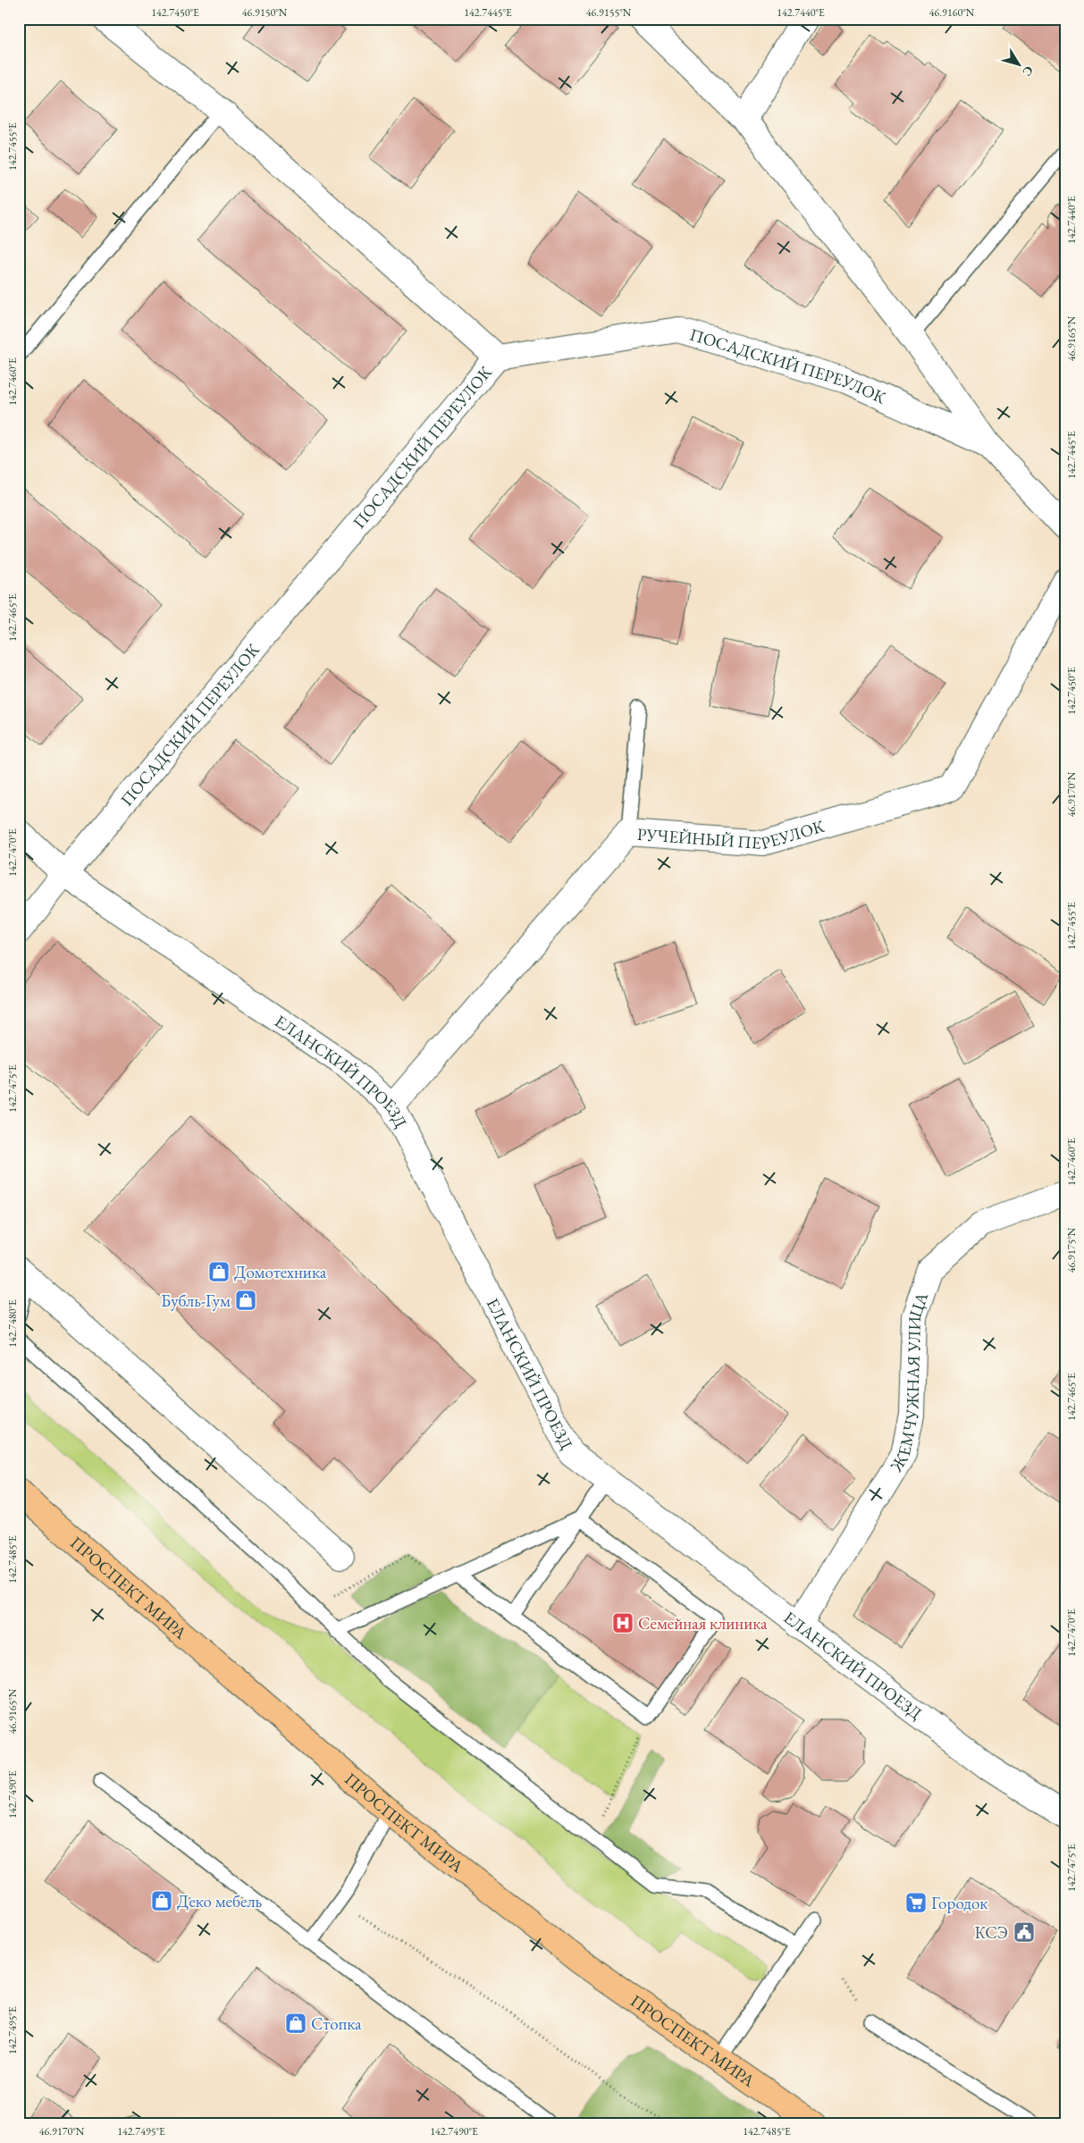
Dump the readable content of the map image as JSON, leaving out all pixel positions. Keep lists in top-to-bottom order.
{
  "streets": {
    "main road": ["ПРОСПЕКТ МИРА"],
    "street": [
      "ПОСАДСКИЙ ПЕРЕУЛОК",
      "РУЧЕЙНЫЙ ПЕРЕУЛОК",
      "ЕЛАНСКИЙ ПРОЕЗД",
      "ЖЕМЧУЖНАЯ УЛИЦА"
    ]
  },
  "crossings": [
    ["ПОСАДСКИЙ ПЕРЕУЛОК", "ЕЛАНСКИЙ ПРОЕЗД"],
    ["РУЧЕЙНЫЙ ПЕРЕУЛОК", "ЕЛАНСКИЙ ПРОЕЗД"],
    ["ЕЛАНСКИЙ ПРОЕЗД", "ЖЕМЧУЖНАЯ УЛИЦА"]
  ],
  "places": {
    "shop": [
      "Домотехника",
      "Бубль-Гум",
      "Деко мебель",
      "Стопка"
    ],
    "hospital": ["Семейная клиника"],
    "supermarket": ["Городок"],
    "public building": ["КСЭ"]
  },
  "north": "bottom right",
  "coordinates": [
    "142.7450°E",
    "46.9150°N",
    "142.7445°E",
    "46.9155°N",
    "142.7440°E",
    "46.9160°N",
    "142.7455°E",
    "46.9165°N",
    "142.7460°E",
    "142.7465°E",
    "46.9170°N",
    "142.7470°E",
    "142.7475°E",
    "46.9175°N",
    "142.7480°E",
    "142.7485°E",
    "142.7490°E",
    "142.7495°E"
  ]
}
